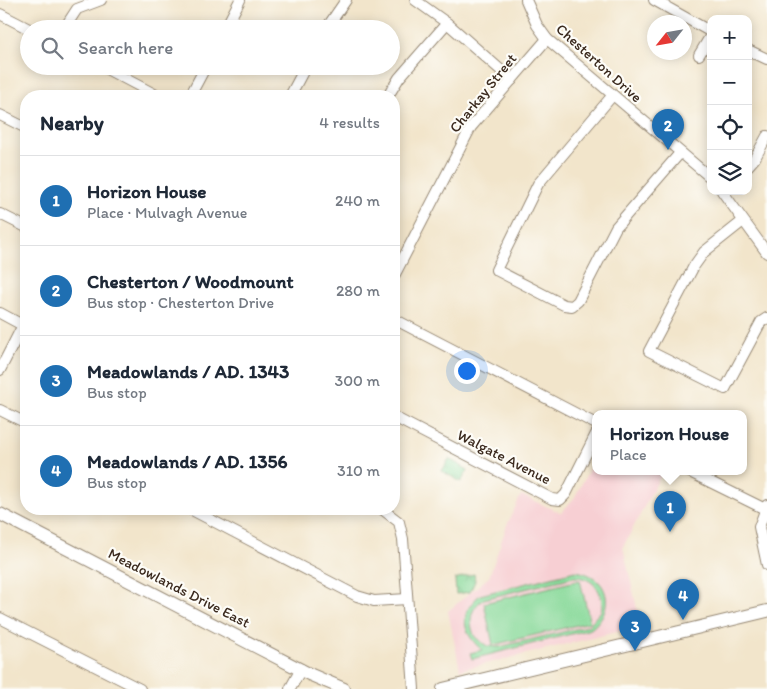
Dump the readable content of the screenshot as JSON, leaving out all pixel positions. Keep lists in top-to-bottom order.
{
  "streets": {
    "main road": ["Meadowlands Drive East"],
    "street": ["Chesterton Drive", "Charkay Street", "Walgate Avenue"]
  },
  "crossings": [
    ["Chesterton Drive", "Charkay Street"]
  ],
  "north": "bottom left",
  "page": {
    "map_buttons": ["+", "−"],
    "search": "Search here",
    "heading": ["Nearby", "4 results"],
    "pins": [
      "2",
      "1",
      "4",
      "3"
    ],
    "list": [
      {
        "mark": "1",
        "name": "Horizon House",
        "note": "Place · Mulvagh Avenue",
        "value": "240 m"
      },
      {
        "mark": "2",
        "name": "Chesterton / Woodmount",
        "note": "Bus stop · Chesterton Drive",
        "value": "280 m"
      },
      {
        "mark": "3",
        "name": "Meadowlands / AD. 1343",
        "note": "Bus stop",
        "value": "300 m"
      },
      {
        "mark": "4",
        "name": "Meadowlands / AD. 1356",
        "note": "Bus stop",
        "value": "310 m"
      }
    ],
    "popup": ["Horizon House", "Place"]
  }
}
